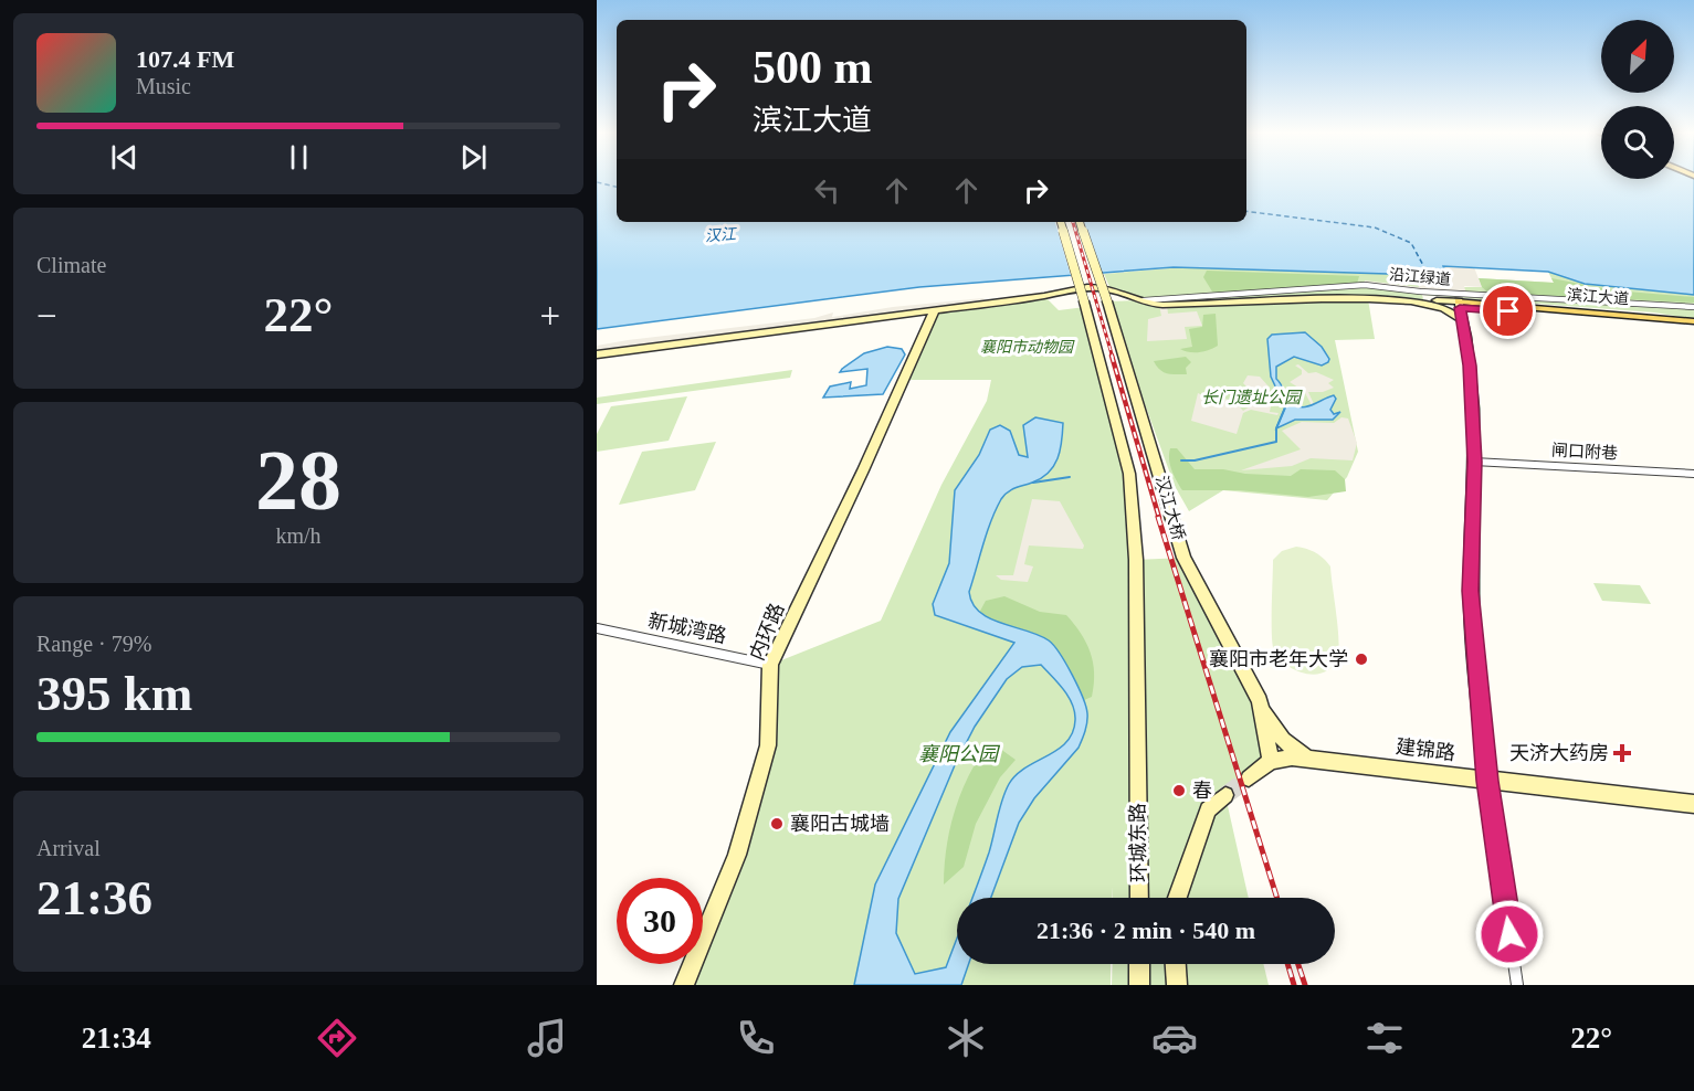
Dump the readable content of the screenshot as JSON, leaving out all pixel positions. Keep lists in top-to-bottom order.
{
  "streets": {
    "main road": ["滨江大道"],
    "street": [
      "沿江绿道",
      "闸口附巷",
      "汉江大桥",
      "新城湾路",
      "内环路",
      "建锦路",
      "环城东路"
    ]
  },
  "crossings": [
    ["汉江大桥", "建锦路"],
    ["汉江大桥", "环城东路"],
    ["新城湾路", "内环路"]
  ],
  "water": ["汉江"],
  "parks": ["襄阳市动物园", "长门遗址公园", "襄阳公园"],
  "places": {
    "other": ["襄阳市老年大学", "春", "襄阳古城墙"],
    "health": ["天济大药房"]
  },
  "north": "top right",
  "page": {
    "turn": ["500 m", "滨江大道"],
    "song": ["107.4 FM", "Music"],
    "tile": [
      "Climate",
      ["28", "km/h"],
      ["Range · 79%", "395 km"],
      ["Arrival", "21:36"]
    ],
    "heat": ["−", "22°", "+"],
    "limit": "30",
    "trip": "21:36 · 2 min · 540 m",
    "tabs": ["21:34", "22°"]
  }
}
